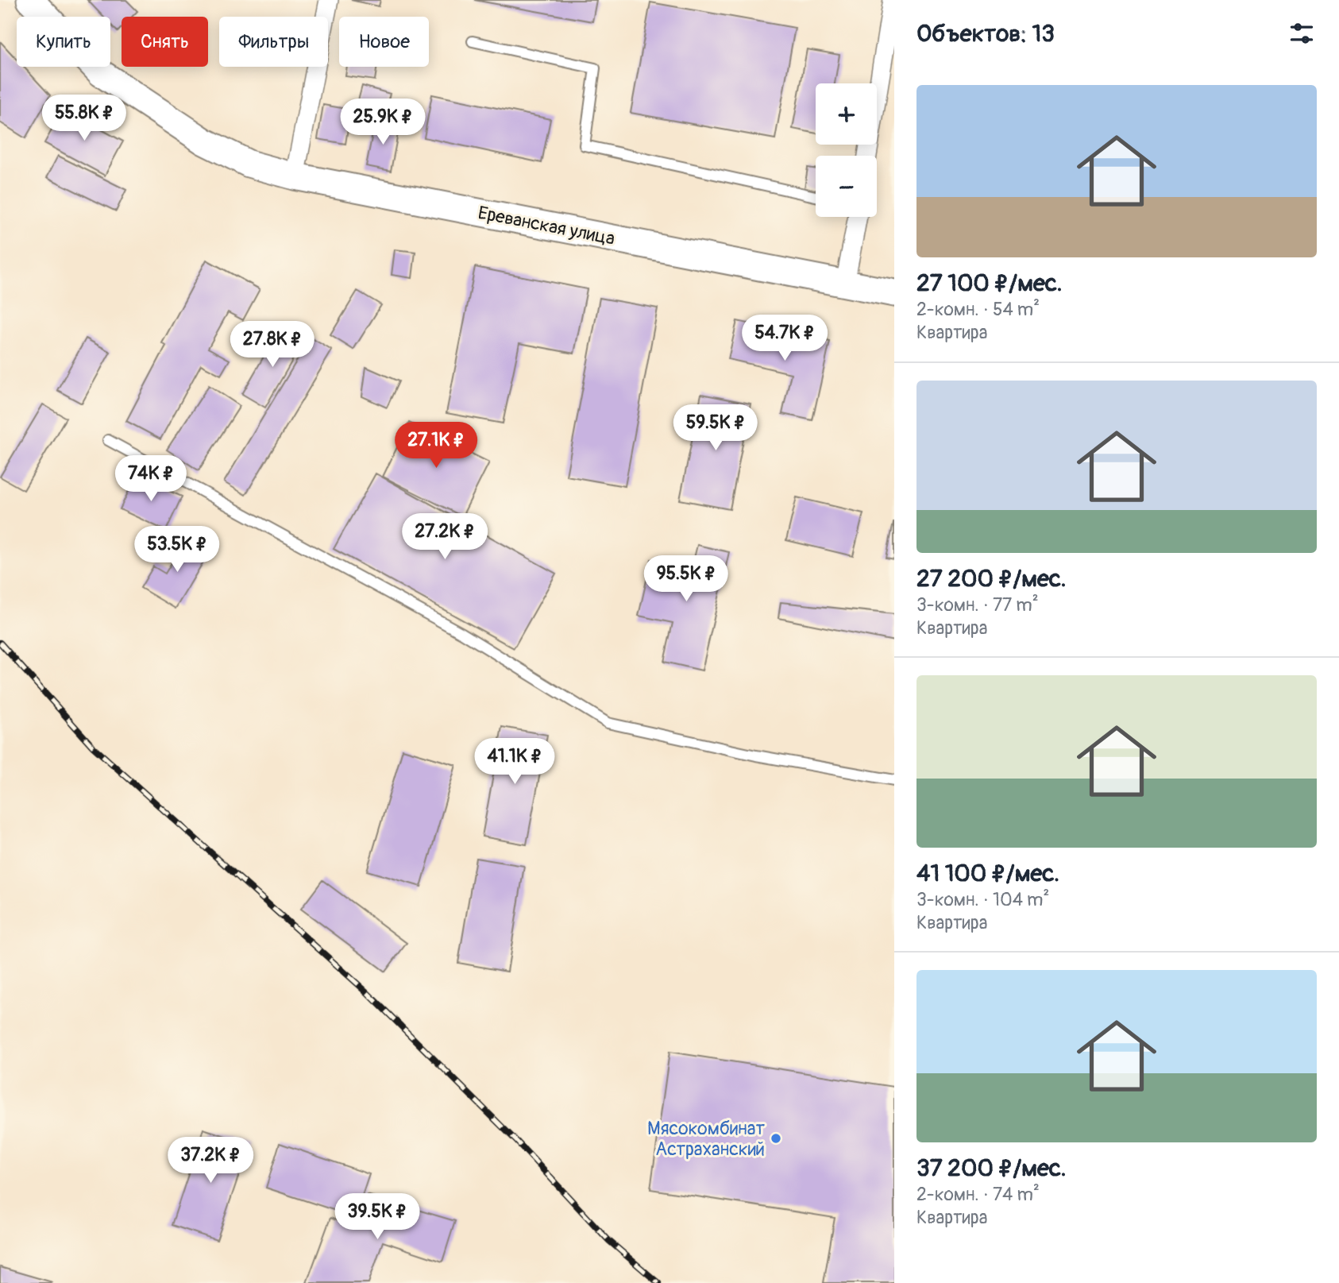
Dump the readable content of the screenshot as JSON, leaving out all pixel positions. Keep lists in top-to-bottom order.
{
  "streets": {
    "main road": ["Ереванская улица"]
  },
  "places": ["Мясокомбинат Астраханский"],
  "page": {
    "heading": "Объектов: 13",
    "chip": [
      "Купить",
      "Снять",
      "Фильтры",
      "Новое"
    ],
    "list": [
      {
        "name": "27 100 ₽/мес.",
        "note": "2-комн. · 54 m² · Квартира"
      },
      {
        "name": "27 200 ₽/мес.",
        "note": "3-комн. · 77 m² · Квартира"
      },
      {
        "name": "41 100 ₽/мес.",
        "note": "3-комн. · 104 m² · Квартира"
      },
      {
        "name": "37 200 ₽/мес.",
        "note": "2-комн. · 74 m² · Квартира"
      }
    ],
    "map_buttons": ["+", "−"],
    "price": [
      "55.8K ₽",
      "25.9K ₽",
      "54.7K ₽",
      "27.8K ₽",
      "59.5K ₽",
      "27.1K ₽",
      "74K ₽",
      "27.2K ₽",
      "53.5K ₽",
      "95.5K ₽",
      "41.1K ₽",
      "37.2K ₽",
      "39.5K ₽"
    ]
  }
}
